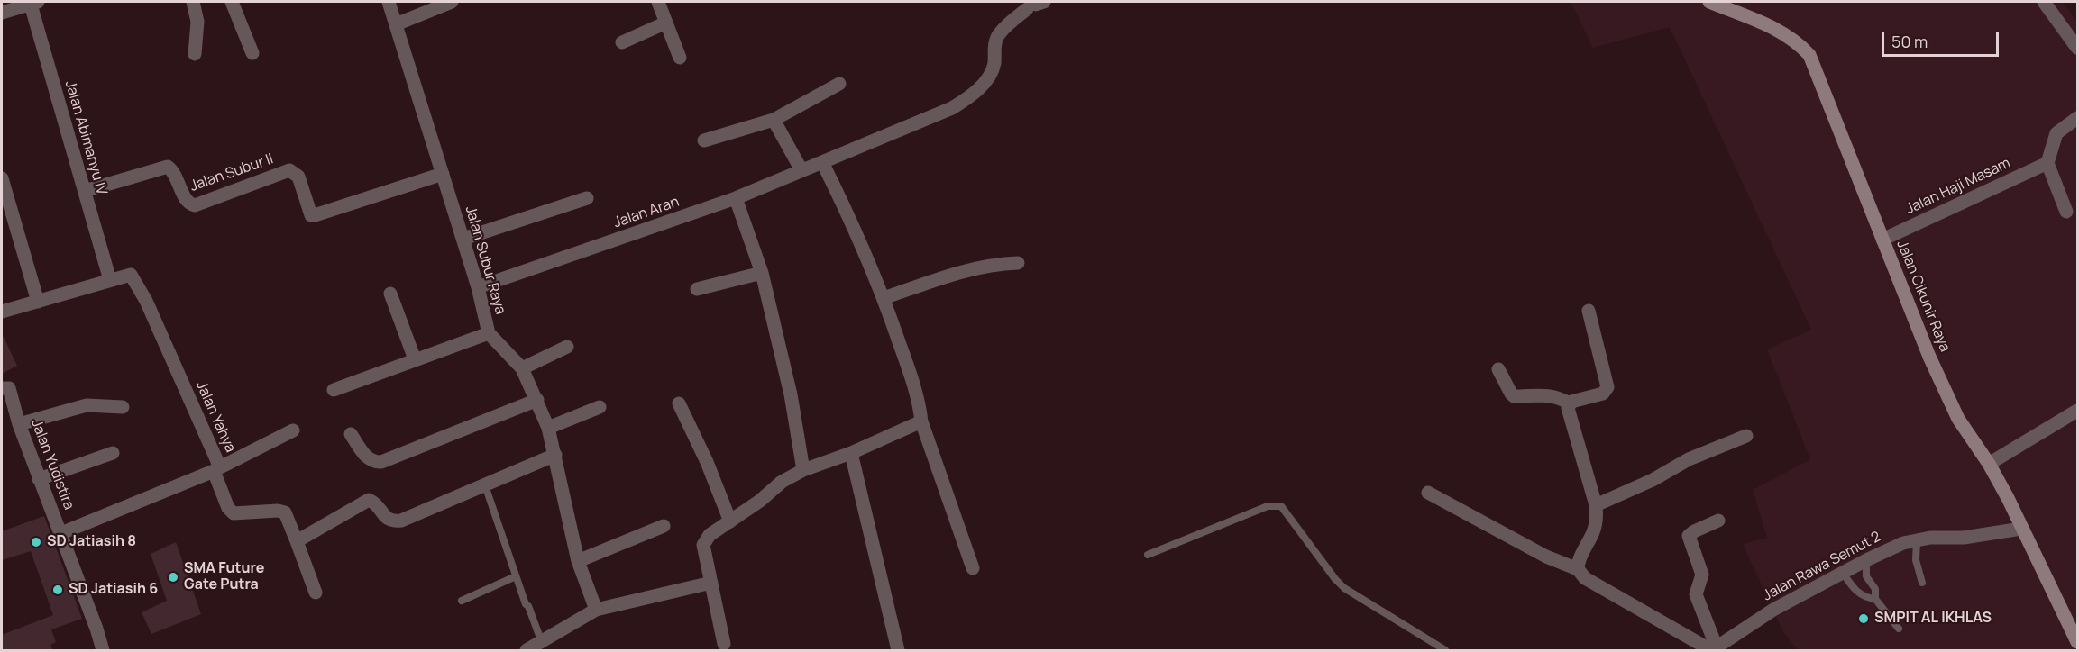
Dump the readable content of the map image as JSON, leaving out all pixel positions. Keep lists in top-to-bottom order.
{
  "streets": {
    "street": [
      "Jalan Abimanyu IV",
      "Jalan Subur II",
      "Jalan Haji Masam",
      "Jalan Aran",
      "Jalan Subur Raya",
      "Jalan Cikunir Raya",
      "Jalan Yahya",
      "Jalan Yudistira",
      "Jalan Rawa Semut 2"
    ]
  },
  "crossings": [
    ["Jalan Abimanyu IV", "Jalan Subur II"],
    ["Jalan Abimanyu IV", "Jalan Yahya"],
    ["Jalan Subur II", "Jalan Subur Raya"],
    ["Jalan Haji Masam", "Jalan Cikunir Raya"],
    ["Jalan Aran", "Jalan Subur Raya"],
    ["Jalan Cikunir Raya", "Jalan Rawa Semut 2"]
  ],
  "places": [
    "SD Jatiasih 8",
    "SMA Future Gate Putra",
    "SD Jatiasih 6",
    "SMPIT AL IKHLAS"
  ],
  "scale_bar": "50 m"
}
